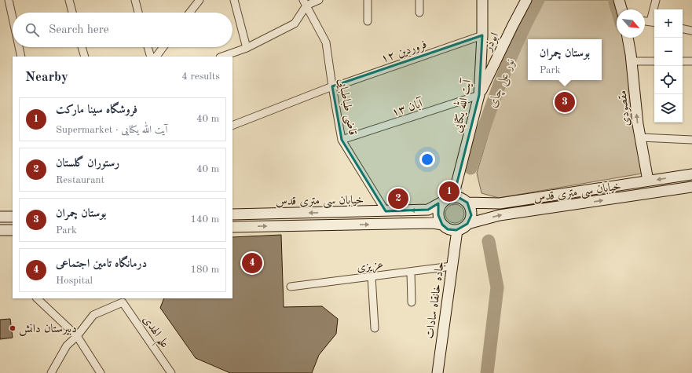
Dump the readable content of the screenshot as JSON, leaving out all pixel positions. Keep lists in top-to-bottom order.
{
  "streets": {
    "main road": [
      "ابوذر",
      "آیت الله یکتایی",
      "مقصودی",
      "خیابان سی متری قدس",
      "جاده خانقاه سادات"
    ],
    "street": [
      "۱۲ فروردین",
      "قاضی طباطبایی",
      "۱۳ آبان",
      "عزیزی",
      "علم الهدی"
    ]
  },
  "crossings": [
    ["ابوذر", "آیت الله یکتایی"],
    ["ابوذر", "۱۳ آبان"],
    ["۱۲ فروردین", "آیت الله یکتایی"],
    ["۱۲ فروردین", "قاضی طباطبایی"],
    ["آیت الله یکتایی", "۱۳ آبان"],
    ["آیت الله یکتایی", "خیابان سی متری قدس"],
    ["آیت الله یکتایی", "جاده خانقاه سادات"],
    ["قاضی طباطبایی", "۱۳ آبان"],
    ["قاضی طباطبایی", "خیابان سی متری قدس"],
    ["مقصودی", "خیابان سی متری قدس"],
    ["خیابان سی متری قدس", "جاده خانقاه سادات"],
    ["عزیزی", "جاده خانقاه سادات"]
  ],
  "one_way": ["مقصودی"],
  "water": ["نور علی چای"],
  "places": ["دبیرستان دانش"],
  "north": "bottom right",
  "page": {
    "map_buttons": ["+", "−"],
    "search": "Search here",
    "popup": ["بوستان چمران", "Park"],
    "heading": ["Nearby", "4 results"],
    "pins": [
      "3",
      "1",
      "2",
      "4"
    ],
    "list": [
      {
        "mark": "1",
        "name": "فروشگاه سینا مارکت",
        "note": "Supermarket · آیت الله یکتایی",
        "value": "40 m"
      },
      {
        "mark": "2",
        "name": "رستوران گلستان",
        "note": "Restaurant",
        "value": "40 m"
      },
      {
        "mark": "3",
        "name": "بوستان چمران",
        "note": "Park",
        "value": "140 m"
      },
      {
        "mark": "4",
        "name": "درمانگاه تامین اجتماعی",
        "note": "Hospital",
        "value": "180 m"
      }
    ]
  }
}
